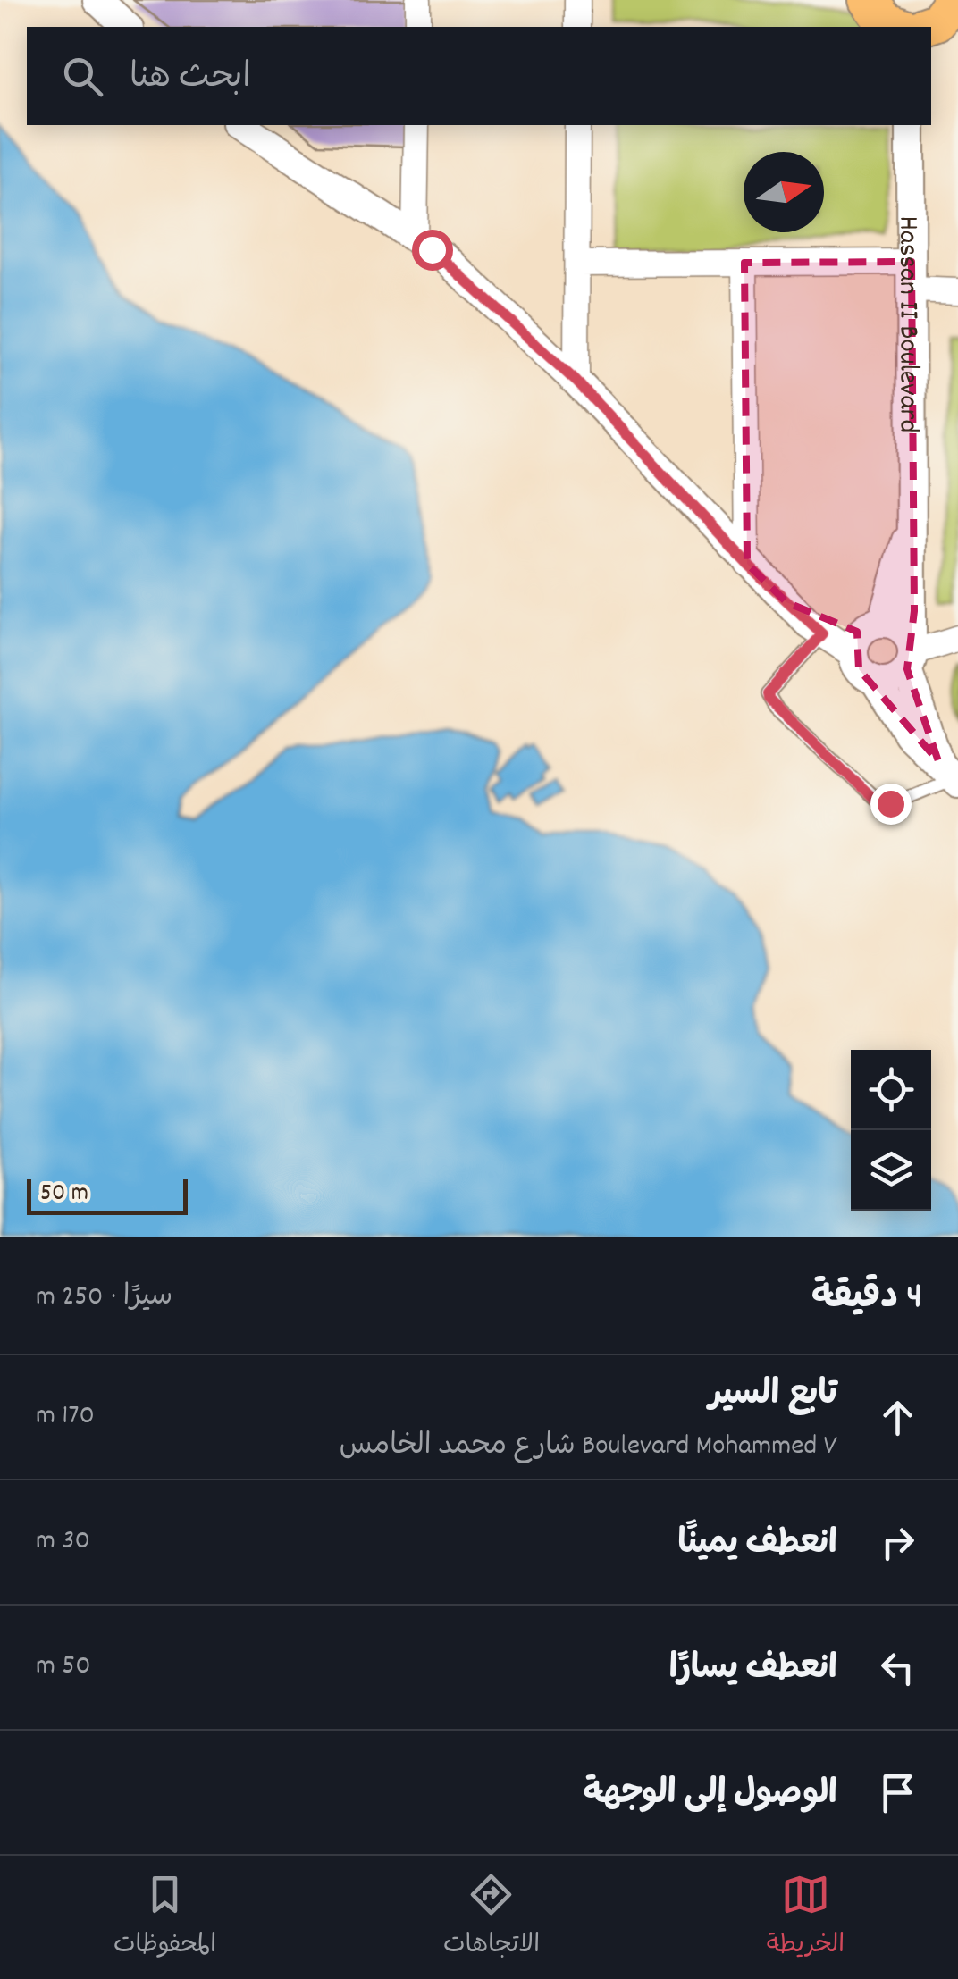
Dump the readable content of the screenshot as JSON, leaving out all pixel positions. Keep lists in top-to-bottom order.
{
  "streets": {
    "street": ["Hassan II Boulevard"]
  },
  "scale_bar": "50 m",
  "north": "right",
  "page": {
    "search": "ابحث هنا",
    "scale": "50 m",
    "heading": ["4 دقيقة", "سيرًا · 250 m"],
    "list": [
      ["تابع السير", "Boulevard Mohammed V شارع محمد الخامس", "170 m"],
      ["انعطف يمينًا", "30 m"],
      ["انعطف يسارًا", "50 m"],
      "الوصول إلى الوجهة"
    ],
    "nav": ["الخريطة", "الاتجاهات", "المحفوظات"]
  }
}
